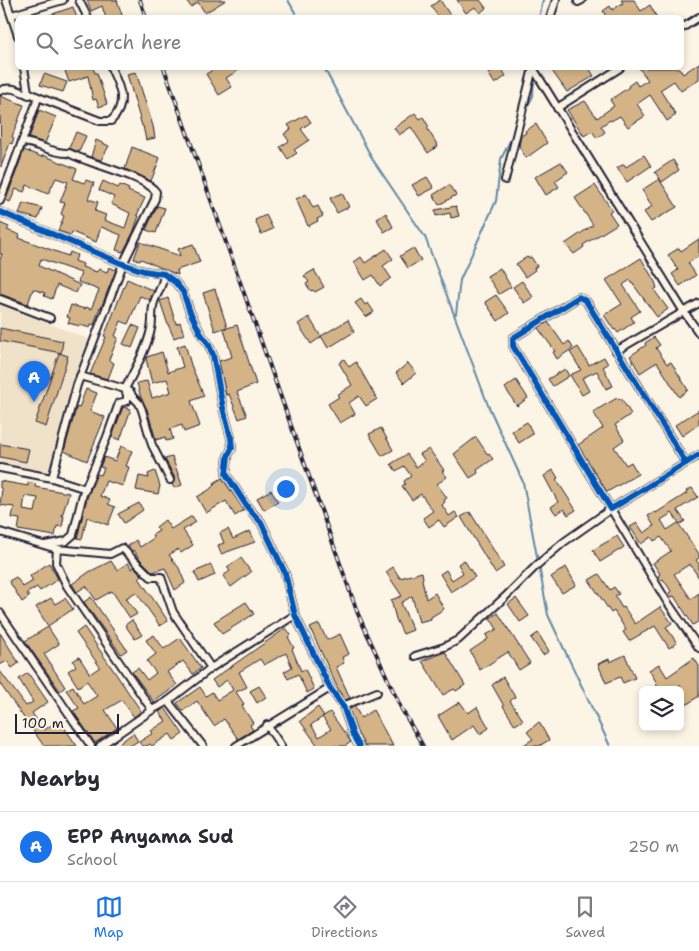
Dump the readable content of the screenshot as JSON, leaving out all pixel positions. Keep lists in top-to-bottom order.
{
  "scale_bar": "100 m",
  "page": {
    "search": "Search here",
    "pins": "A",
    "scale": "100 m",
    "heading": "Nearby",
    "list": [
      {
        "mark": "A",
        "name": "EPP Anyama Sud",
        "note": "School",
        "value": "250 m"
      }
    ],
    "nav": ["Map", "Directions", "Saved"]
  }
}
